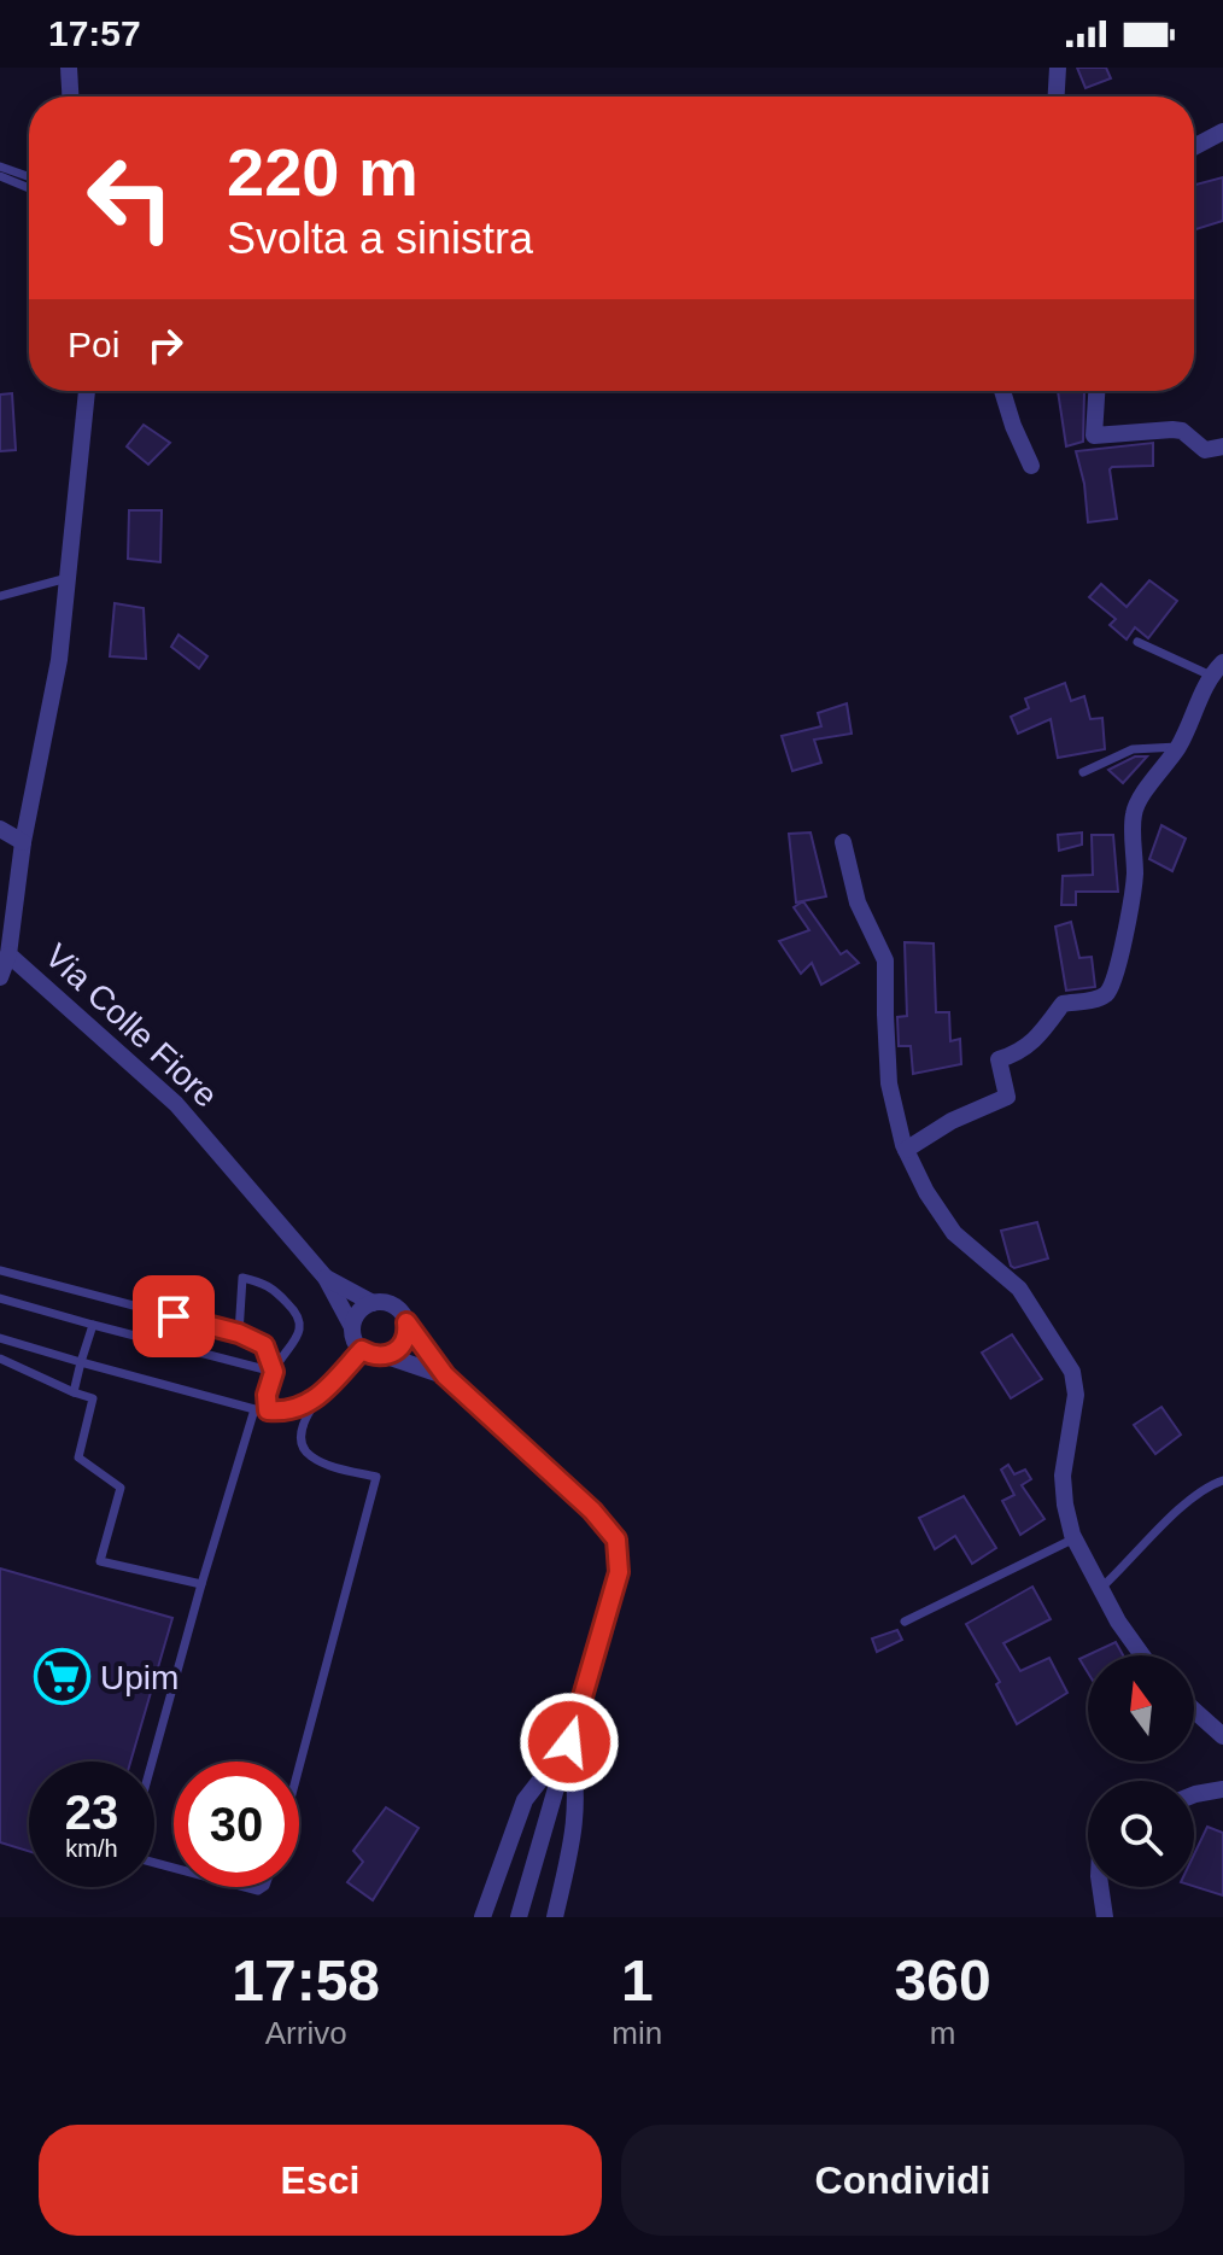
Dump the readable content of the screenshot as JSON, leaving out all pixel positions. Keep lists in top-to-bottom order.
{
  "streets": {
    "street": ["Via Colle Fiore"]
  },
  "places": {
    "supermarket": ["Upim"]
  },
  "north": "top",
  "page": {
    "status": "17:57",
    "turn": ["220 m", "Svolta a sinistra"],
    "then": "Poi",
    "speed": "23 km/h",
    "limit": "30",
    "eta": [
      "17:58",
      "Arrivo",
      "1",
      "min",
      "360",
      "m"
    ],
    "buttons": ["Esci", "Condividi"]
  }
}
